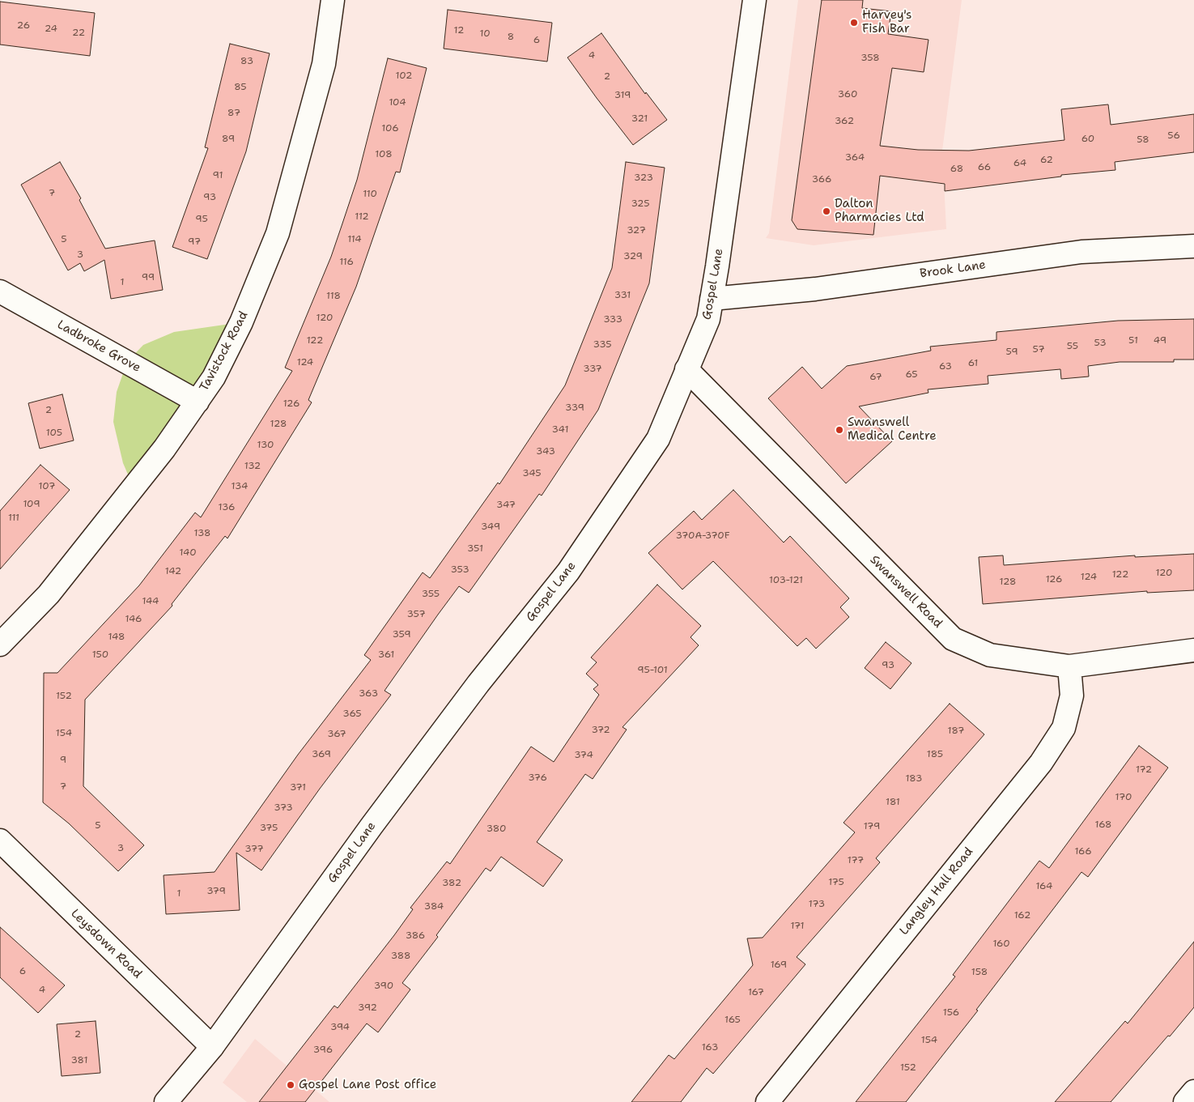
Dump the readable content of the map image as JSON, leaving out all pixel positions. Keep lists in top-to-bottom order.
{
  "streets": {
    "street": [
      "Brook Lane",
      "Gospel Lane",
      "Ladbroke Grove",
      "Tavistock Road",
      "Swanswell Road",
      "Langley Hall Road",
      "Leysdown Road"
    ]
  },
  "crossings": [
    ["Brook Lane", "Gospel Lane"],
    ["Gospel Lane", "Swanswell Road"],
    ["Gospel Lane", "Leysdown Road"],
    ["Ladbroke Grove", "Tavistock Road"],
    ["Swanswell Road", "Langley Hall Road"]
  ],
  "places": [
    "Harvey's Fish Bar",
    "Dalton Pharmacies Ltd",
    "Swanswell Medical Centre",
    "Gospel Lane Post office"
  ],
  "house_numbers": [
    "26",
    "24",
    "12",
    "22",
    "10",
    "8",
    "6",
    "4",
    "358",
    "83",
    "102",
    "2",
    "85",
    "360",
    "319",
    "104",
    "87",
    "321",
    "362",
    "106",
    "56",
    "89",
    "60",
    "58",
    "108",
    "364",
    "62",
    "64",
    "66",
    "68",
    "91",
    "323",
    "366",
    "7",
    "110",
    "93",
    "325",
    "112",
    "95",
    "327",
    "5",
    "114",
    "97",
    "3",
    "329",
    "116",
    "99",
    "1",
    "331",
    "118",
    "120",
    "333",
    "122",
    "51",
    "49",
    "53",
    "335",
    "55",
    "57",
    "59",
    "124",
    "61",
    "63",
    "337",
    "65",
    "67",
    "126",
    "339",
    "2",
    "128",
    "341",
    "105",
    "130",
    "343",
    "132",
    "345",
    "107",
    "134",
    "109",
    "347",
    "136",
    "111",
    "349",
    "138",
    "370A-370F",
    "351",
    "140",
    "353",
    "142",
    "120",
    "122",
    "124",
    "126",
    "103-121",
    "128",
    "355",
    "144",
    "357",
    "146",
    "359",
    "148",
    "150",
    "361",
    "93",
    "95-101",
    "363",
    "152",
    "365",
    "372",
    "187",
    "154",
    "367",
    "369",
    "185",
    "374",
    "9",
    "172",
    "376",
    "183",
    "7",
    "371",
    "170",
    "181",
    "373",
    "168",
    "5",
    "179",
    "375",
    "380",
    "3",
    "377",
    "166",
    "177",
    "175",
    "382",
    "164",
    "379",
    "1",
    "173",
    "384",
    "162",
    "171",
    "386",
    "160",
    "388",
    "169",
    "6",
    "158",
    "390",
    "4",
    "167",
    "392",
    "156",
    "165",
    "394",
    "2",
    "154",
    "163",
    "396",
    "381",
    "152"
  ]
}
